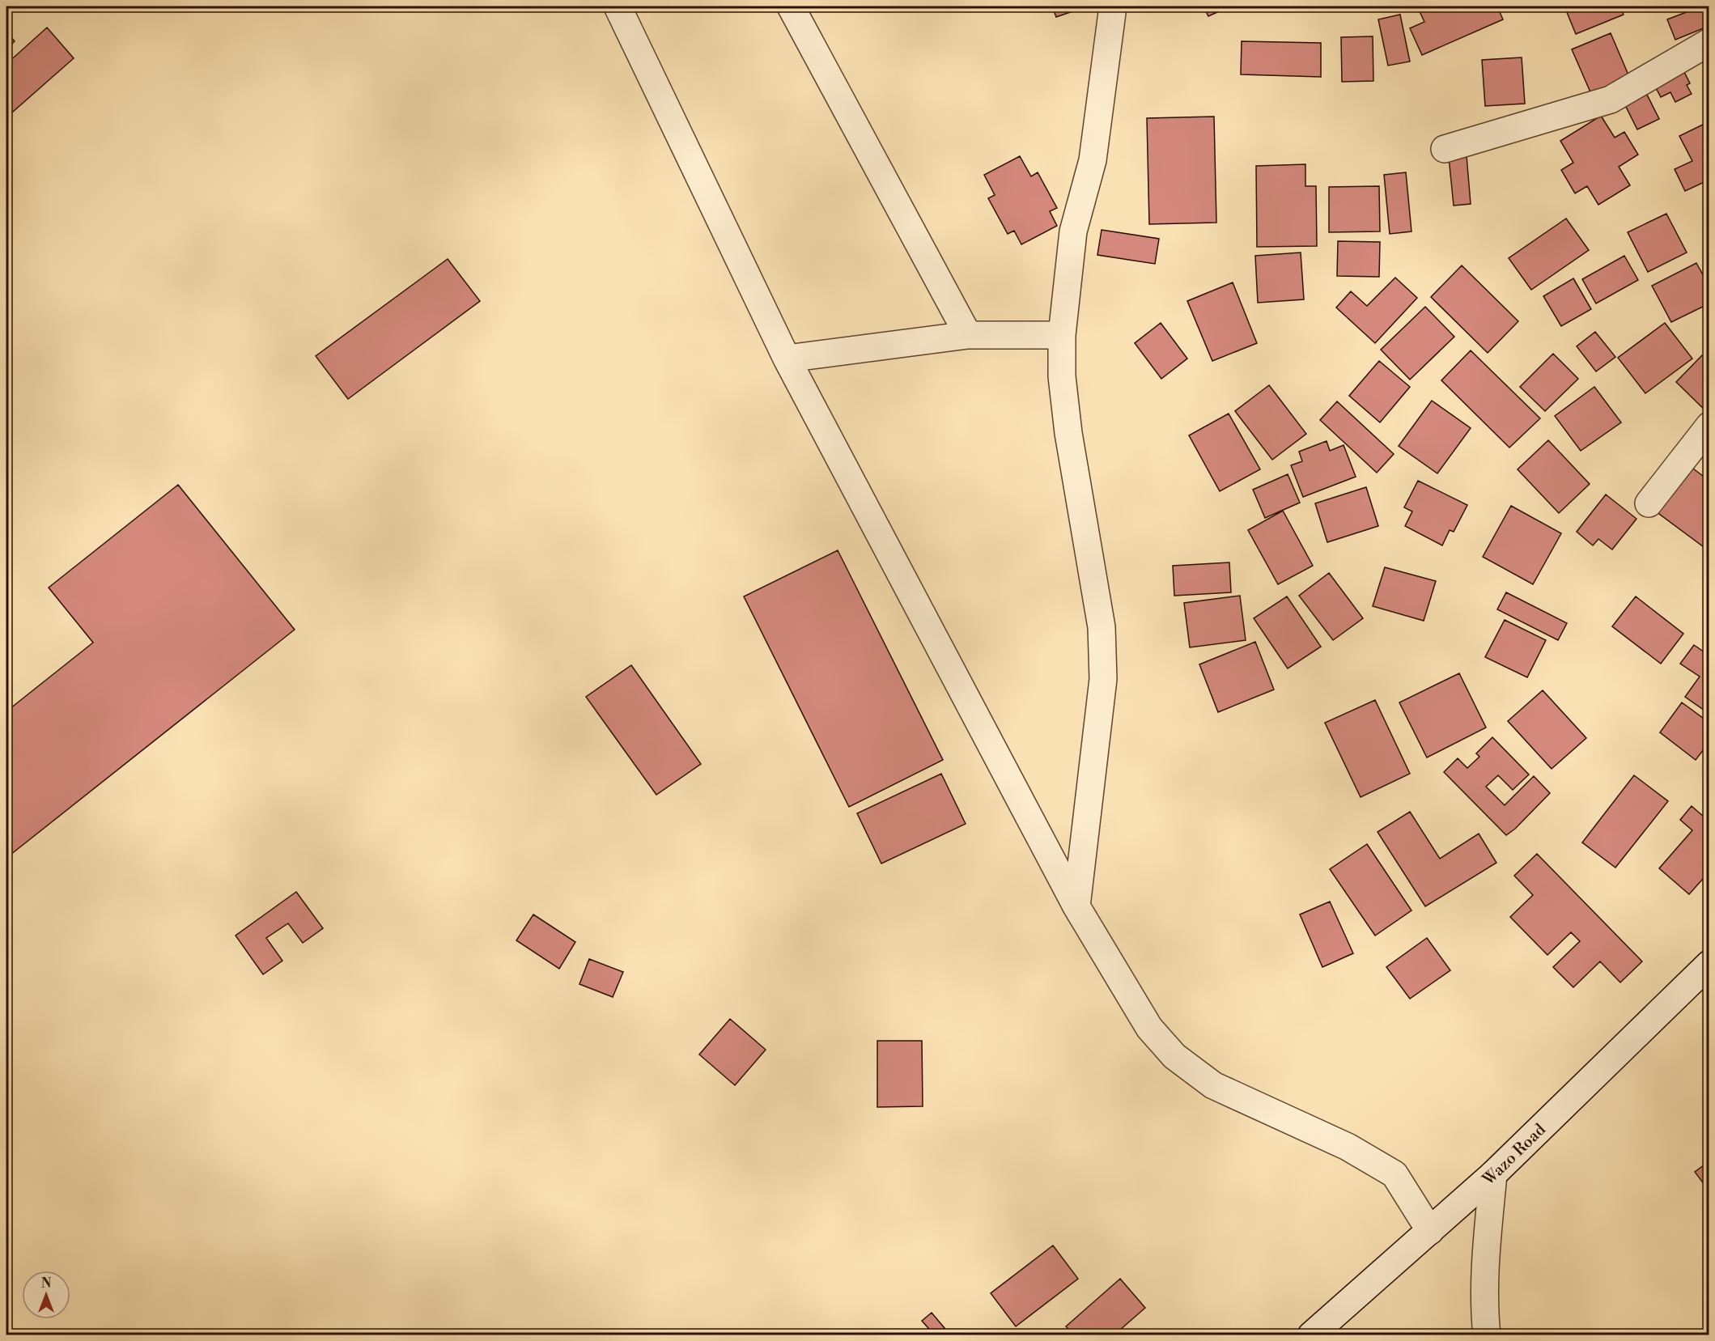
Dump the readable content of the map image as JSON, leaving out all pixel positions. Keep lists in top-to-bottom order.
{
  "streets": {
    "street": ["Wazo Road"]
  },
  "north": "top"
}
